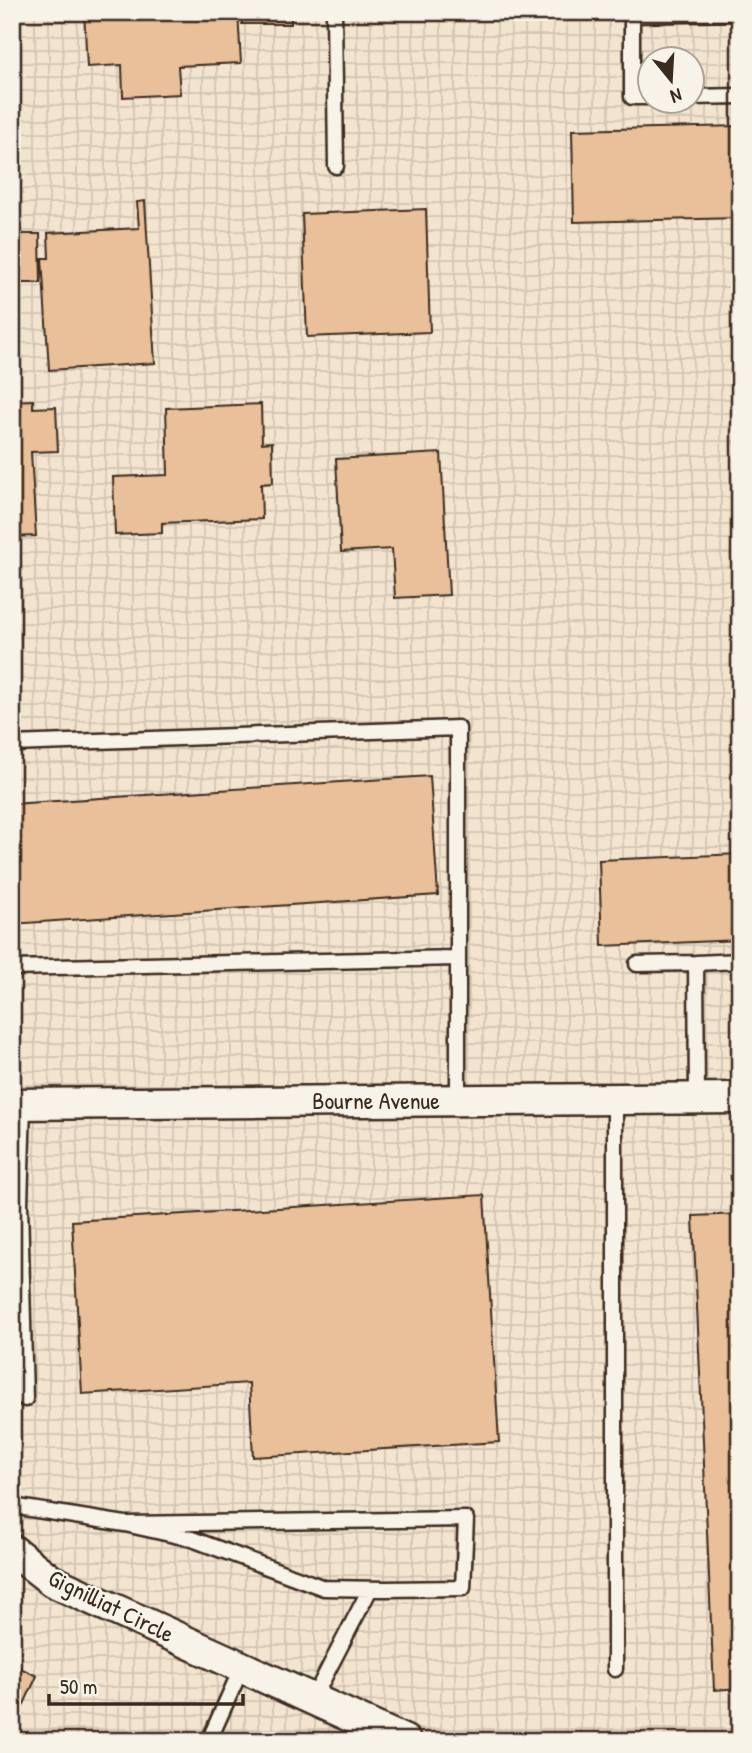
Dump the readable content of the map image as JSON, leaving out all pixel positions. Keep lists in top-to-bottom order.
{
  "streets": {
    "street": ["Bourne Avenue", "Gignilliat Circle"]
  },
  "scale_bar": "50 m",
  "north": "bottom"
}
